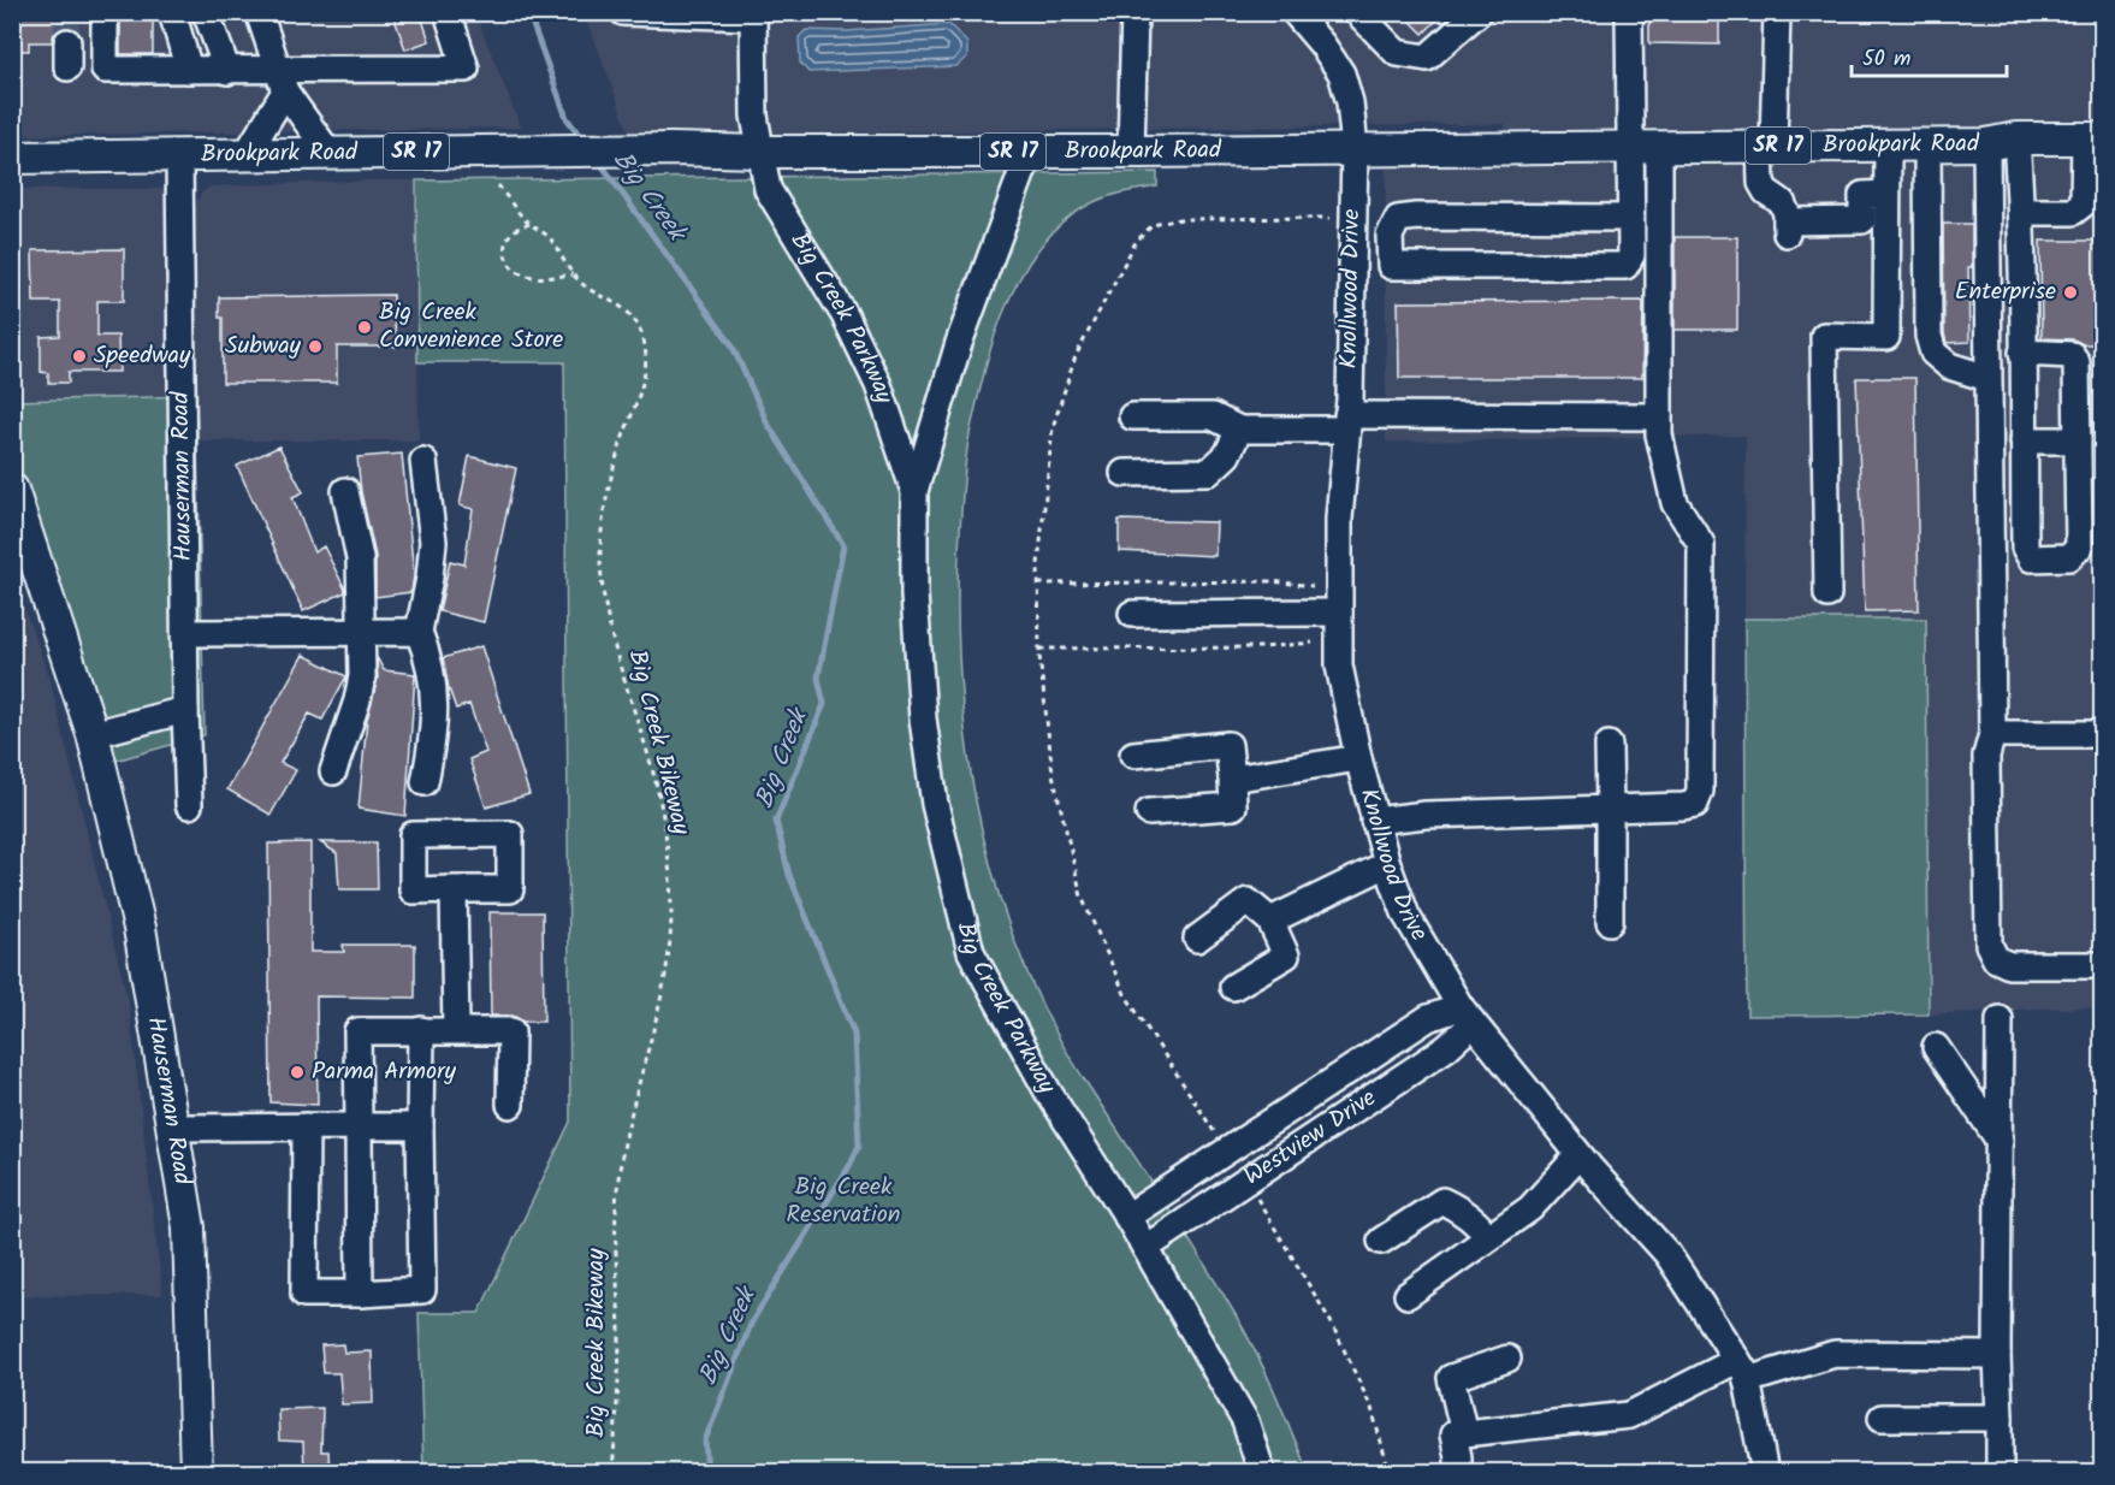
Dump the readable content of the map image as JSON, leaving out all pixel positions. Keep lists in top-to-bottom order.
{
  "streets": {
    "main road": ["Brookpark Road", "SR 17", "Hauserman Road"],
    "street": ["Knollwood Drive", "Big Creek Parkway", "Westview Drive"],
    "path": ["Big Creek Bikeway"]
  },
  "crossings": [
    ["Brookpark Road", "Knollwood Drive"],
    ["Brookpark Road", "Big Creek Parkway"],
    ["Brookpark Road", "Hauserman Road"],
    ["Knollwood Drive", "Westview Drive"],
    ["Big Creek Parkway", "Westview Drive"]
  ],
  "water": ["Big Creek"],
  "parks": ["Big Creek Reservation"],
  "places": [
    "Enterprise",
    "Big Creek Convenience Store",
    "Subway",
    "Speedway",
    "Parma Armory"
  ],
  "scale_bar": "50 m"
}
